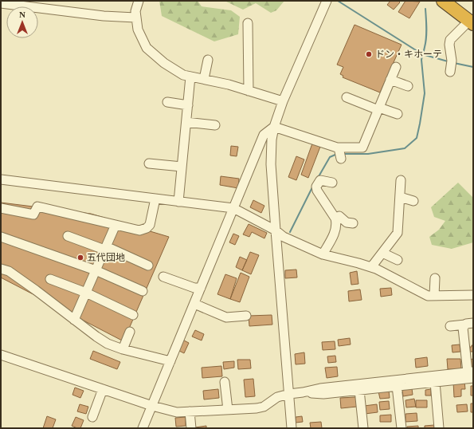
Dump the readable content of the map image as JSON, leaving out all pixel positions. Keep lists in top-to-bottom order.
{
  "places": ["ドン・キホーテ", "五代団地"],
  "north": "top"
}
